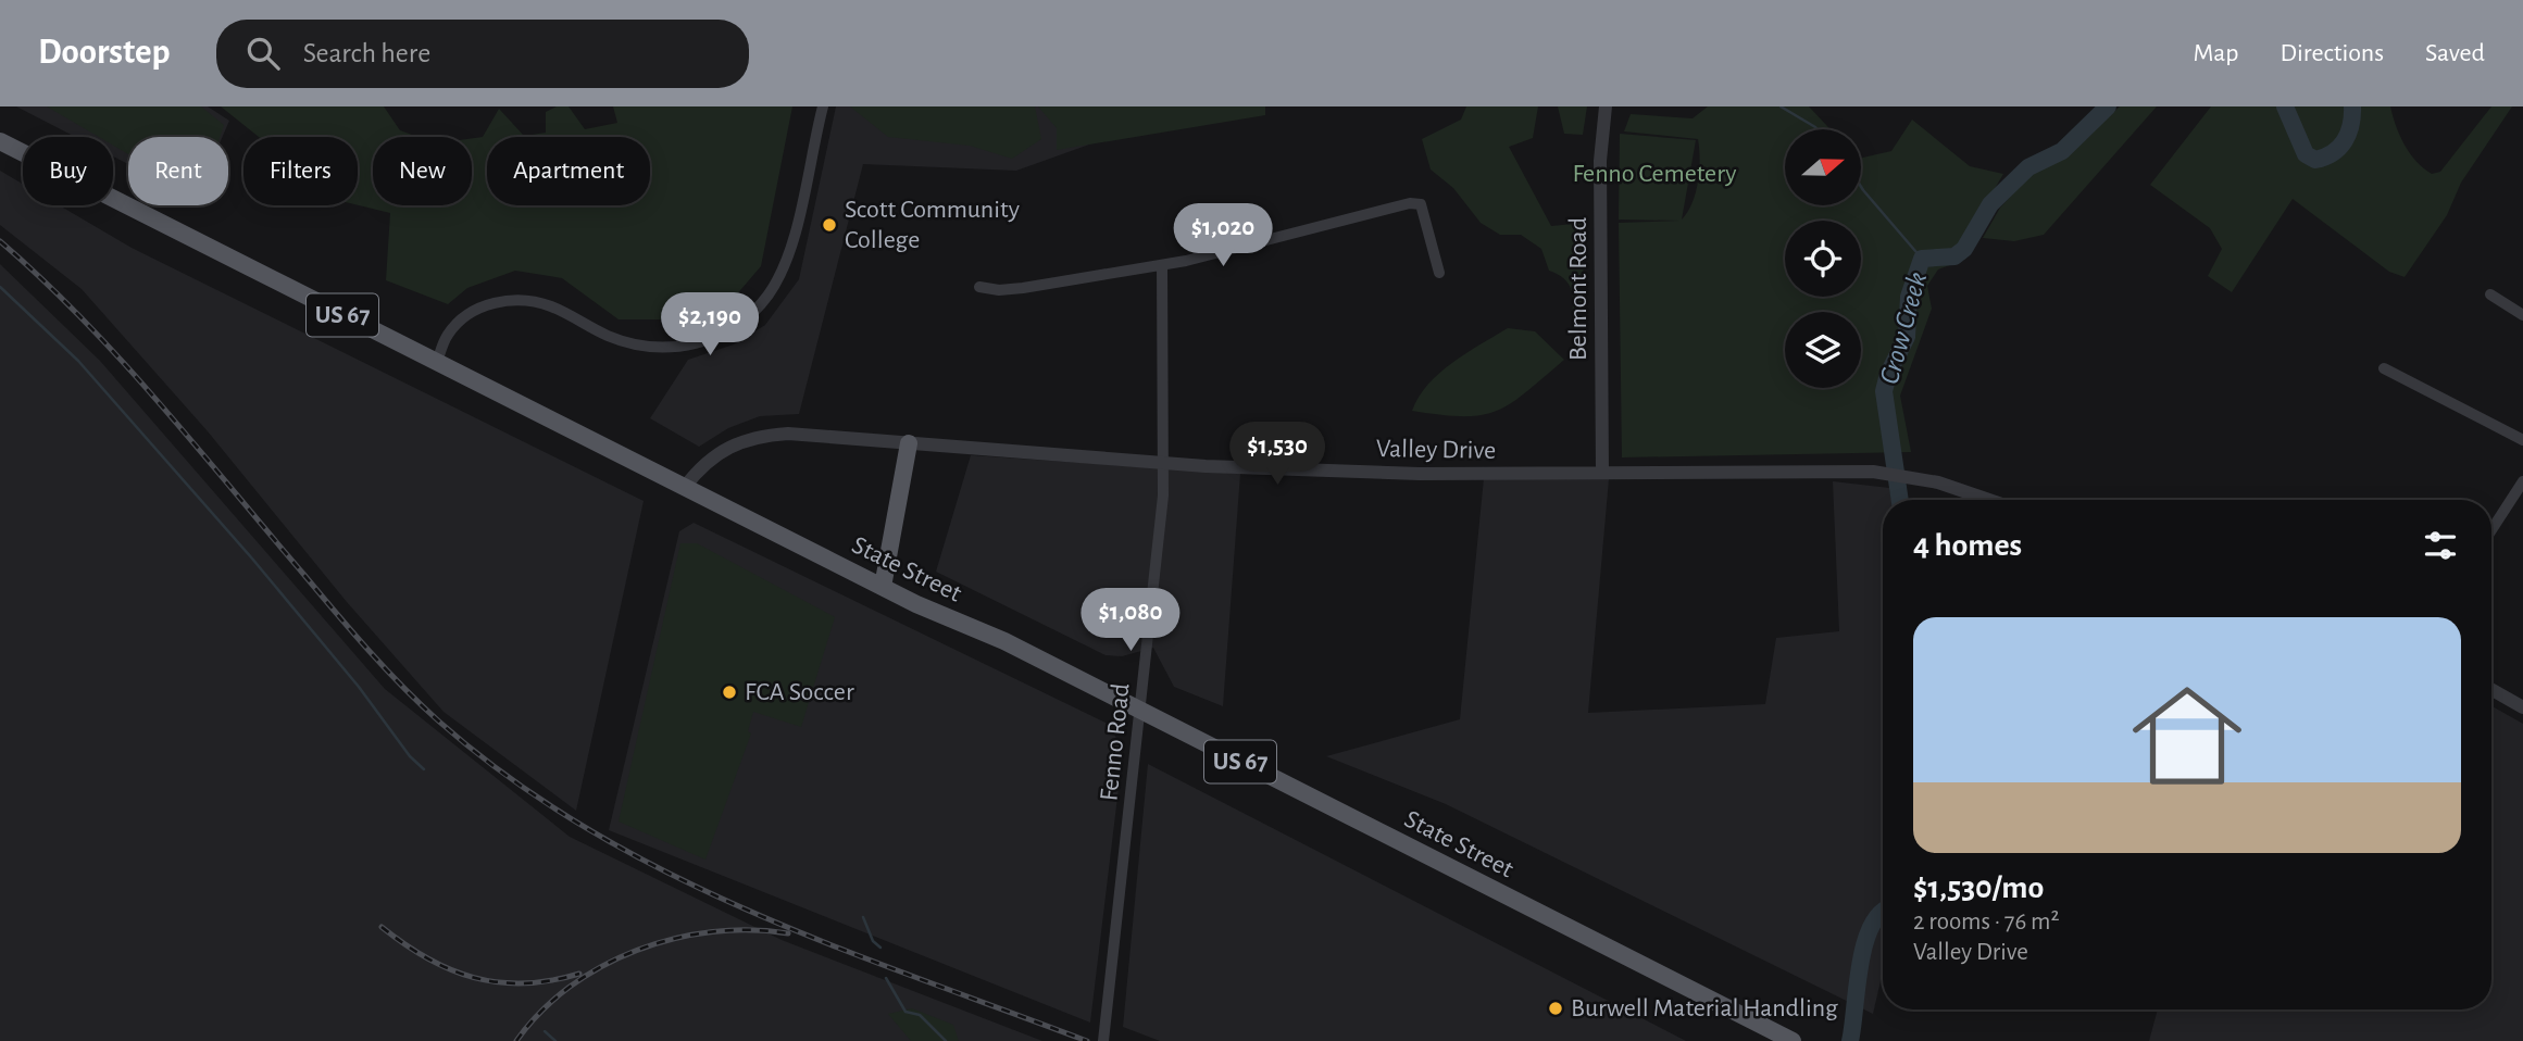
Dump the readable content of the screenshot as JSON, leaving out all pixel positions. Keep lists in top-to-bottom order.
{
  "streets": {
    "main road": ["US 67", "State Street"],
    "street": ["Belmont Road", "Valley Drive", "Fenno Road"]
  },
  "crossings": [
    ["Belmont Road", "Valley Drive"],
    ["Valley Drive", "State Street"],
    ["Valley Drive", "Fenno Road"],
    ["State Street", "Fenno Road"]
  ],
  "water": ["Crow Creek"],
  "parks": ["Fenno Cemetery"],
  "places": ["Scott Community College", "FCA Soccer", "Burwell Material Handling"],
  "north": "right",
  "page": {
    "header": "Doorstep",
    "search": "Search here",
    "nav": ["Map", "Directions", "Saved"],
    "chip": [
      "Buy",
      "Rent",
      "Filters",
      "New",
      "Apartment"
    ],
    "price": [
      "$1,020",
      "$2,190",
      "$1,530",
      "$1,080"
    ],
    "heading": "4 homes",
    "list": [
      {
        "name": "$1,530/mo",
        "note": "2 rooms · 76 m² · Valley Drive"
      }
    ]
  }
}
